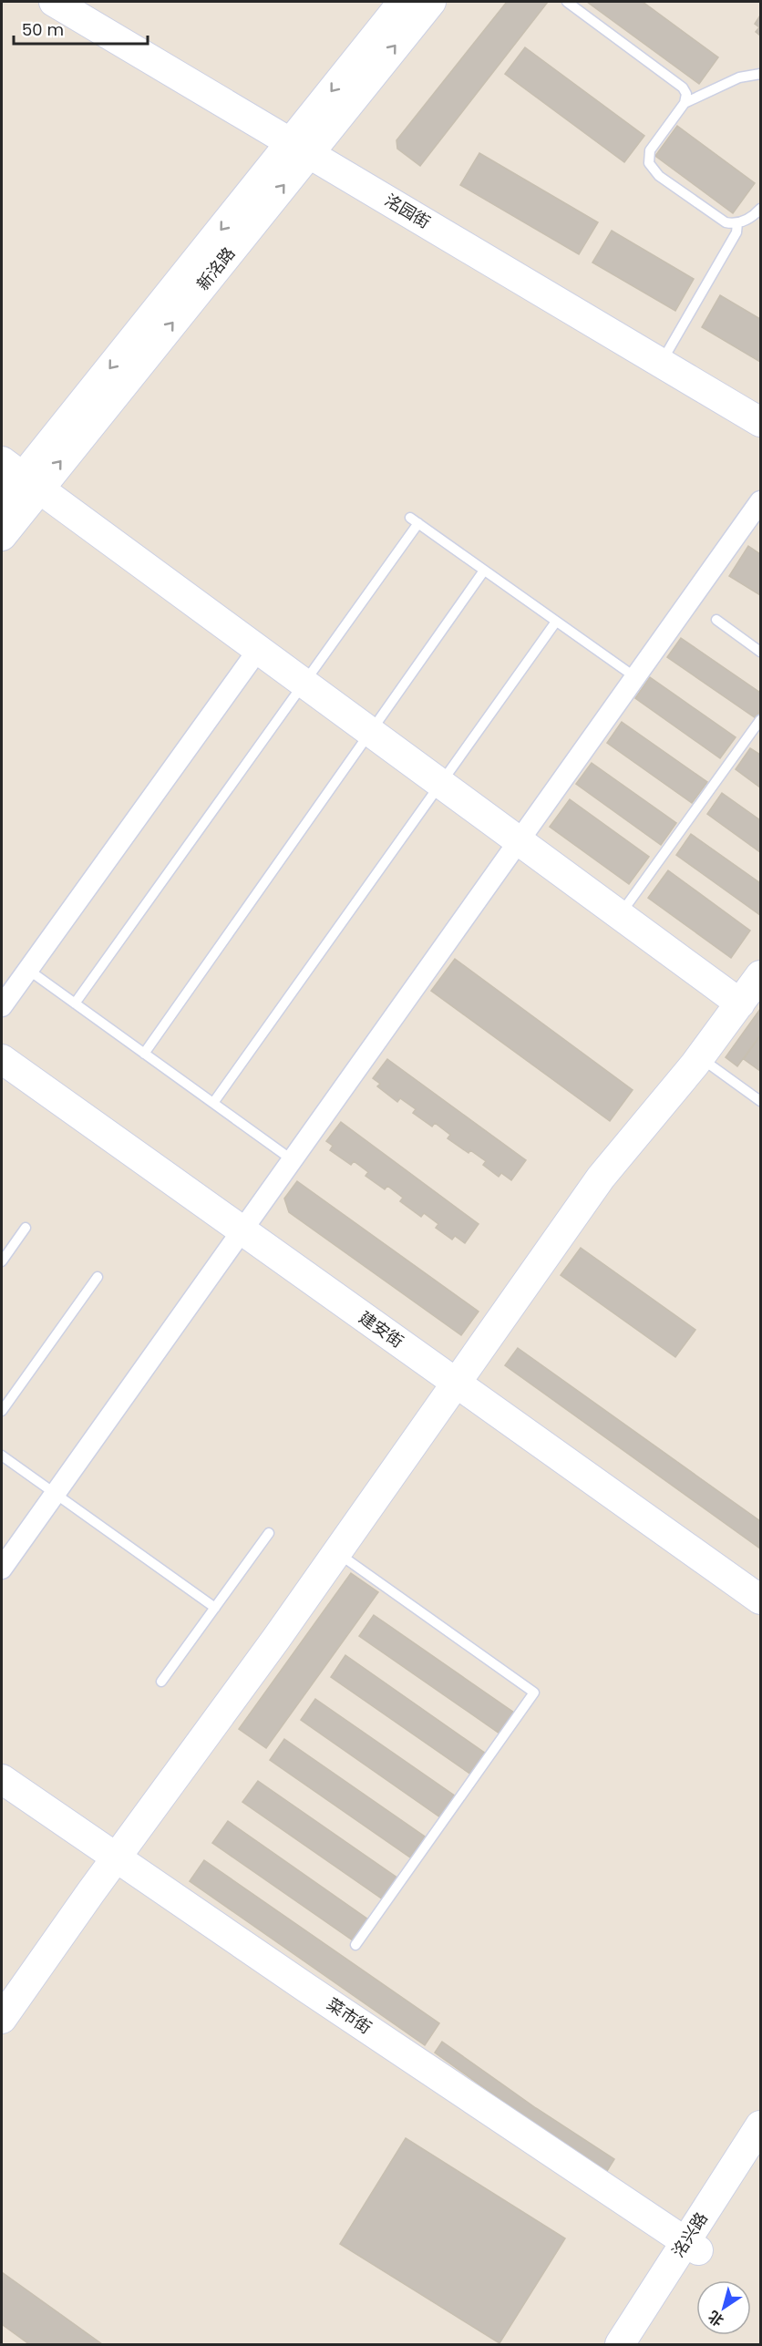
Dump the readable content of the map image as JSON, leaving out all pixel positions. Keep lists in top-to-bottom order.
{
  "streets": {
    "street": [
      "洺园街",
      "新洺路",
      "建安街",
      "菜市街",
      "洺兴路"
    ]
  },
  "crossings": [
    ["洺园街", "新洺路"],
    ["菜市街", "洺兴路"]
  ],
  "scale_bar": "50 m",
  "north": "bottom left"
}
